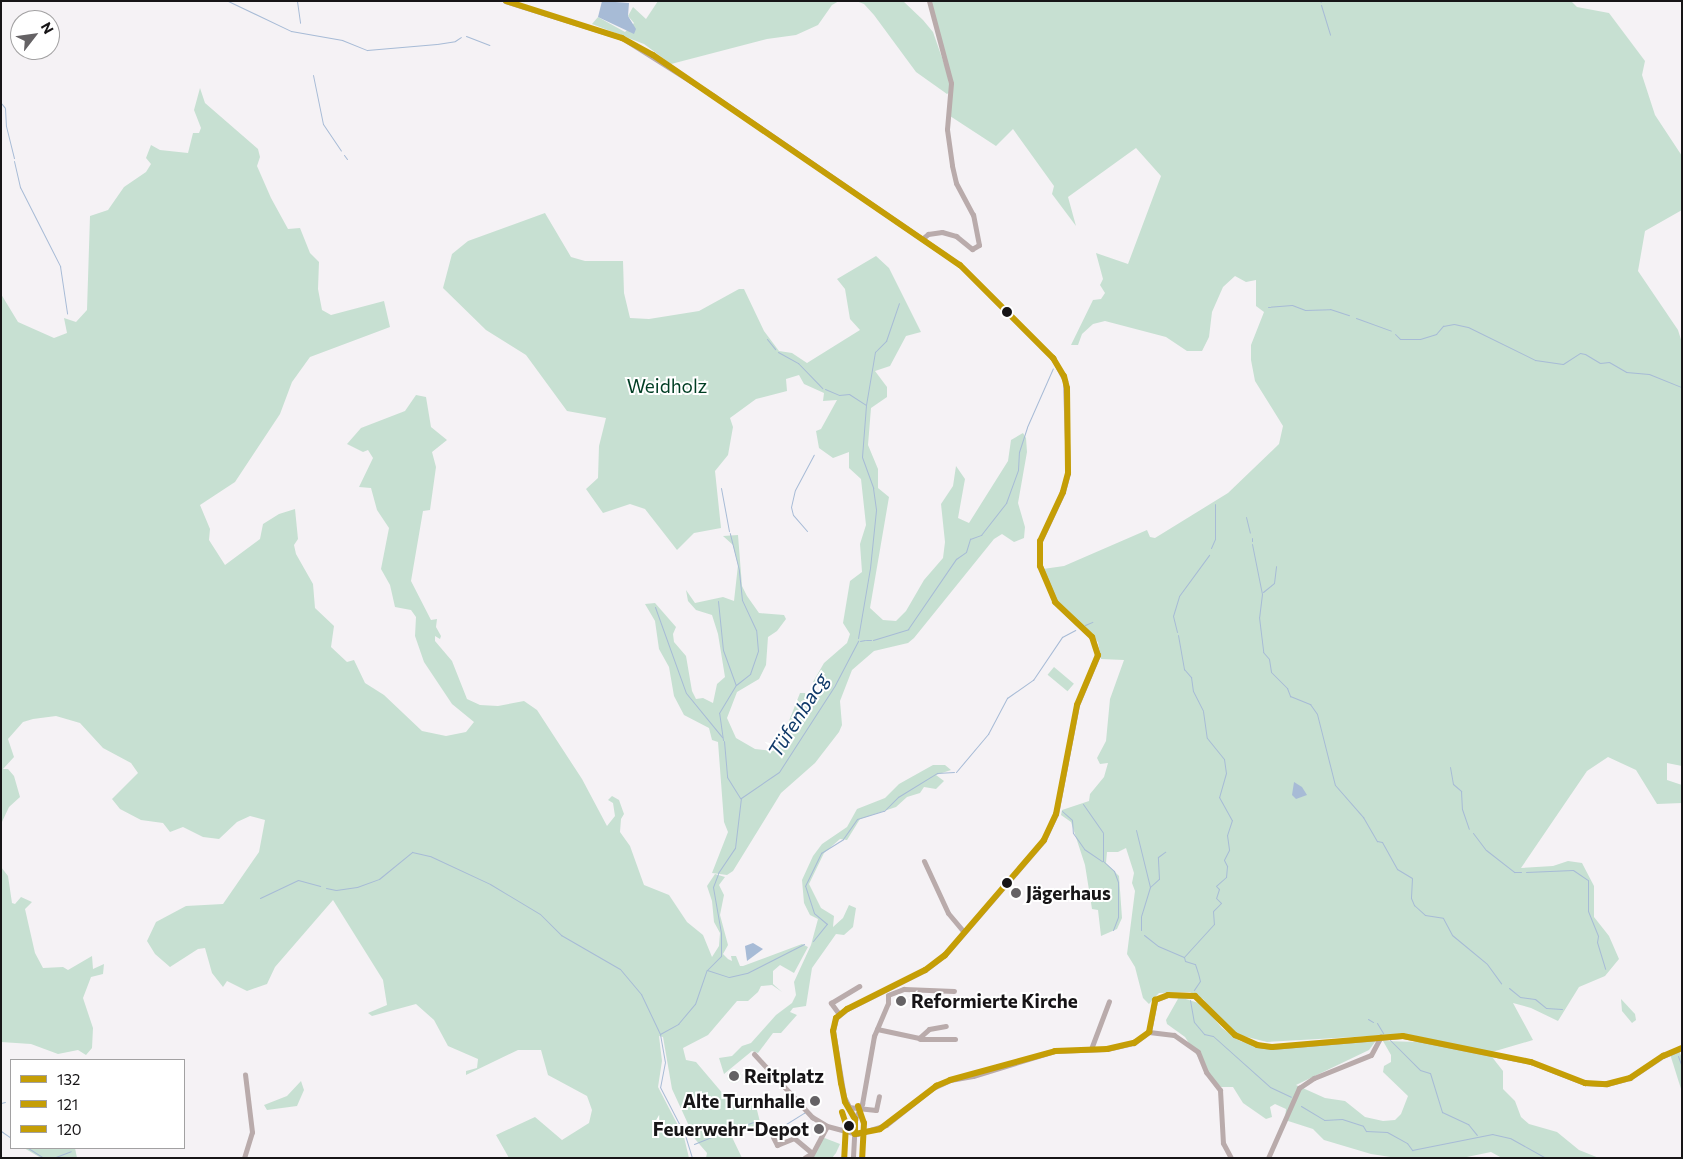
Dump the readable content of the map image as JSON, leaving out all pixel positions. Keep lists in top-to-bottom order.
{
  "water": ["Tüfenbacg"],
  "parks": ["Weidholz"],
  "places": [
    "Jägerhaus",
    "Reformierte Kirche",
    "Reitplatz",
    "Alte Turnhalle",
    "Feuerwehr-Depot"
  ],
  "lines": ["transit line 132", "transit line 120", "transit line 121"],
  "legend": ["132", "121", "120"],
  "north": "top right"
}
